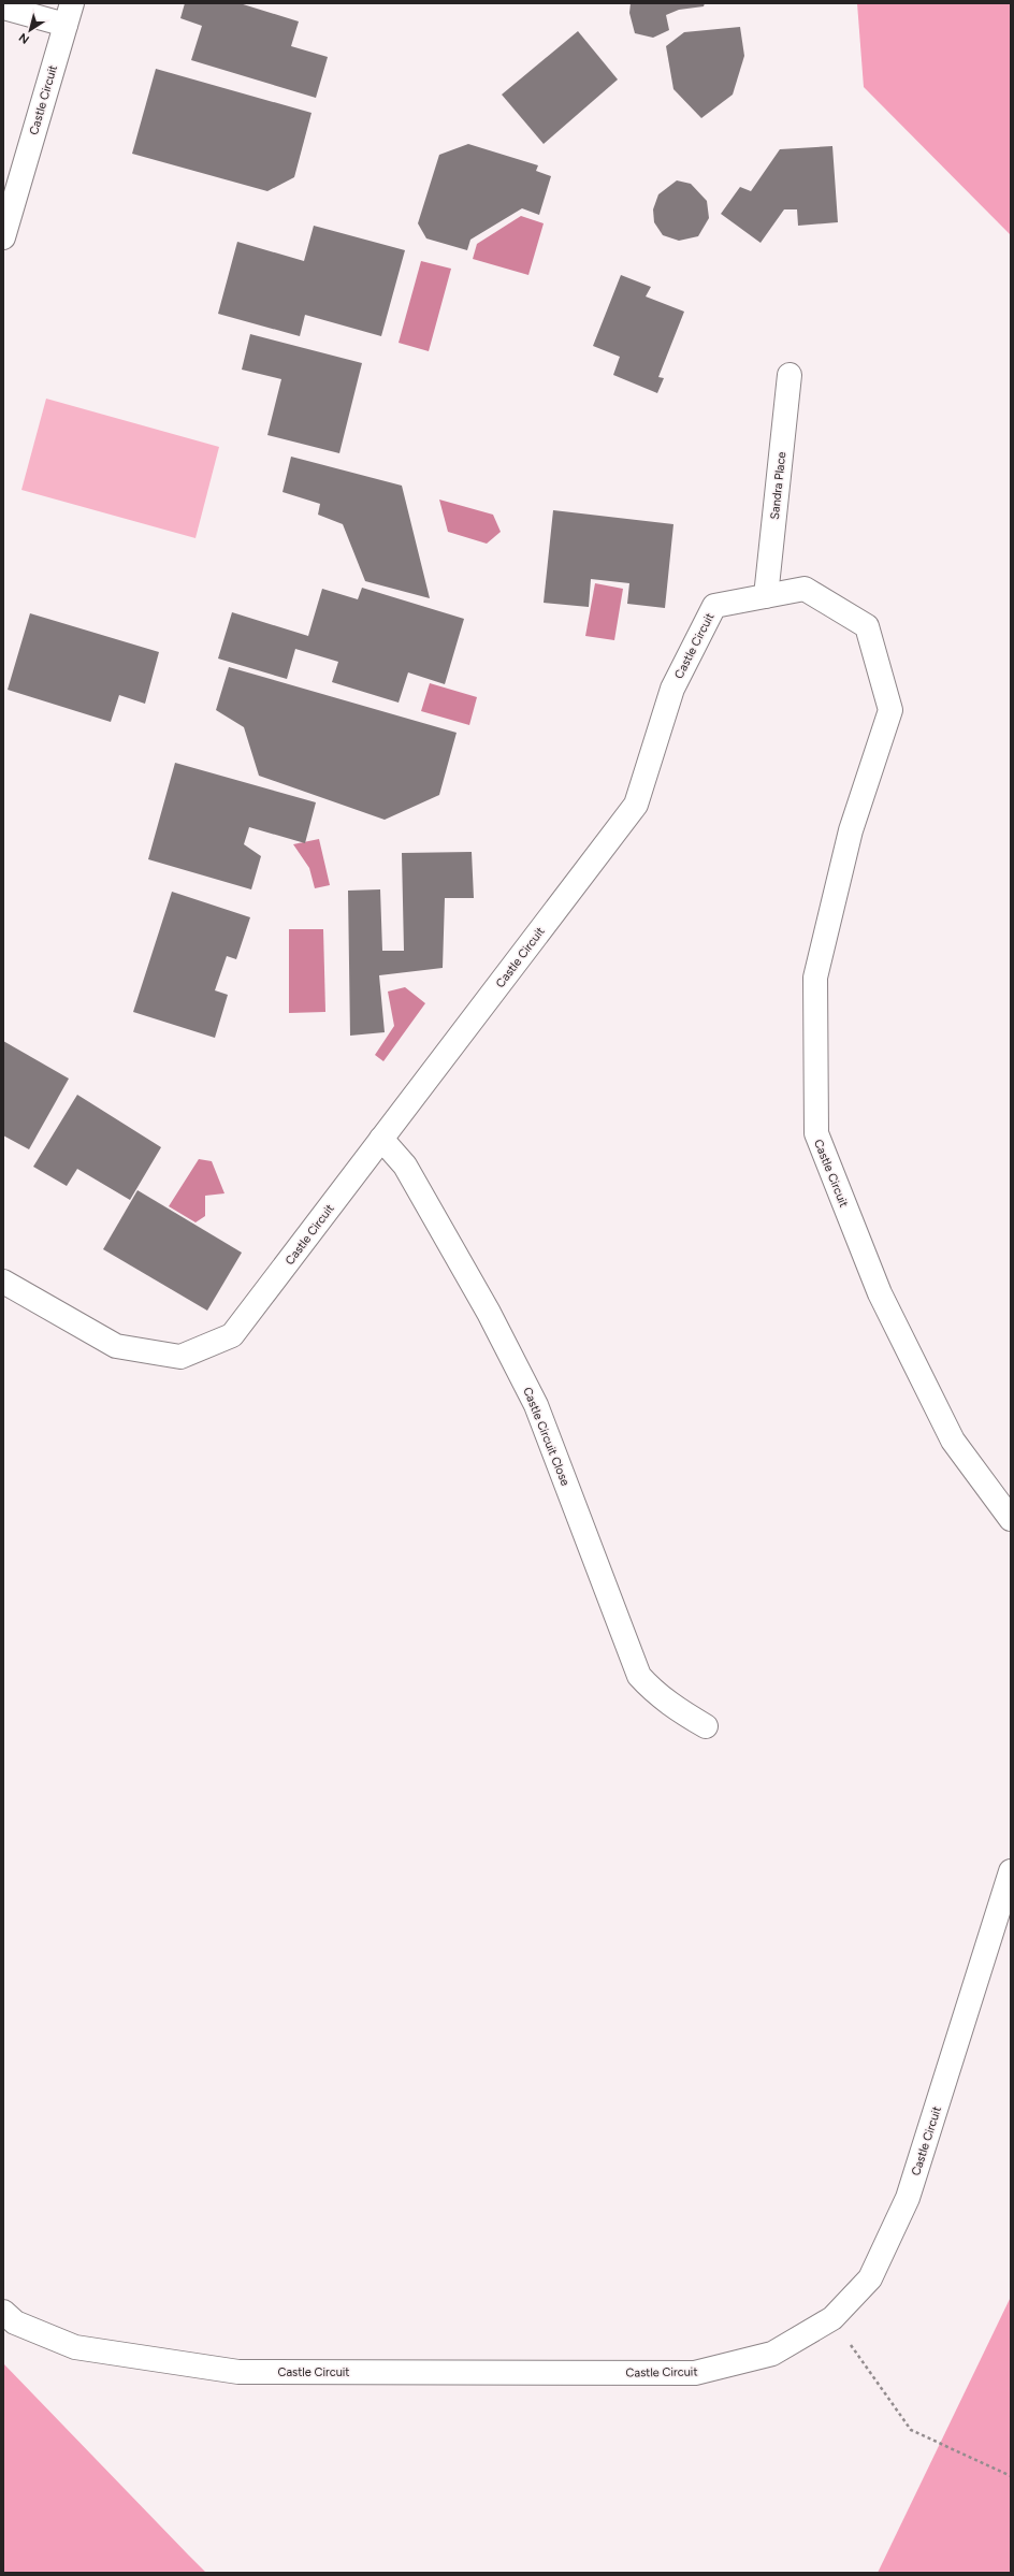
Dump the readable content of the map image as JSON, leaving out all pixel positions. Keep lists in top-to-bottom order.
{
  "streets": {
    "street": ["Castle Circuit", "Sandra Place", "Castle Circuit Close"]
  },
  "crossings": [
    ["Castle Circuit", "Sandra Place"],
    ["Castle Circuit", "Castle Circuit Close"]
  ],
  "north": "bottom left"
}
